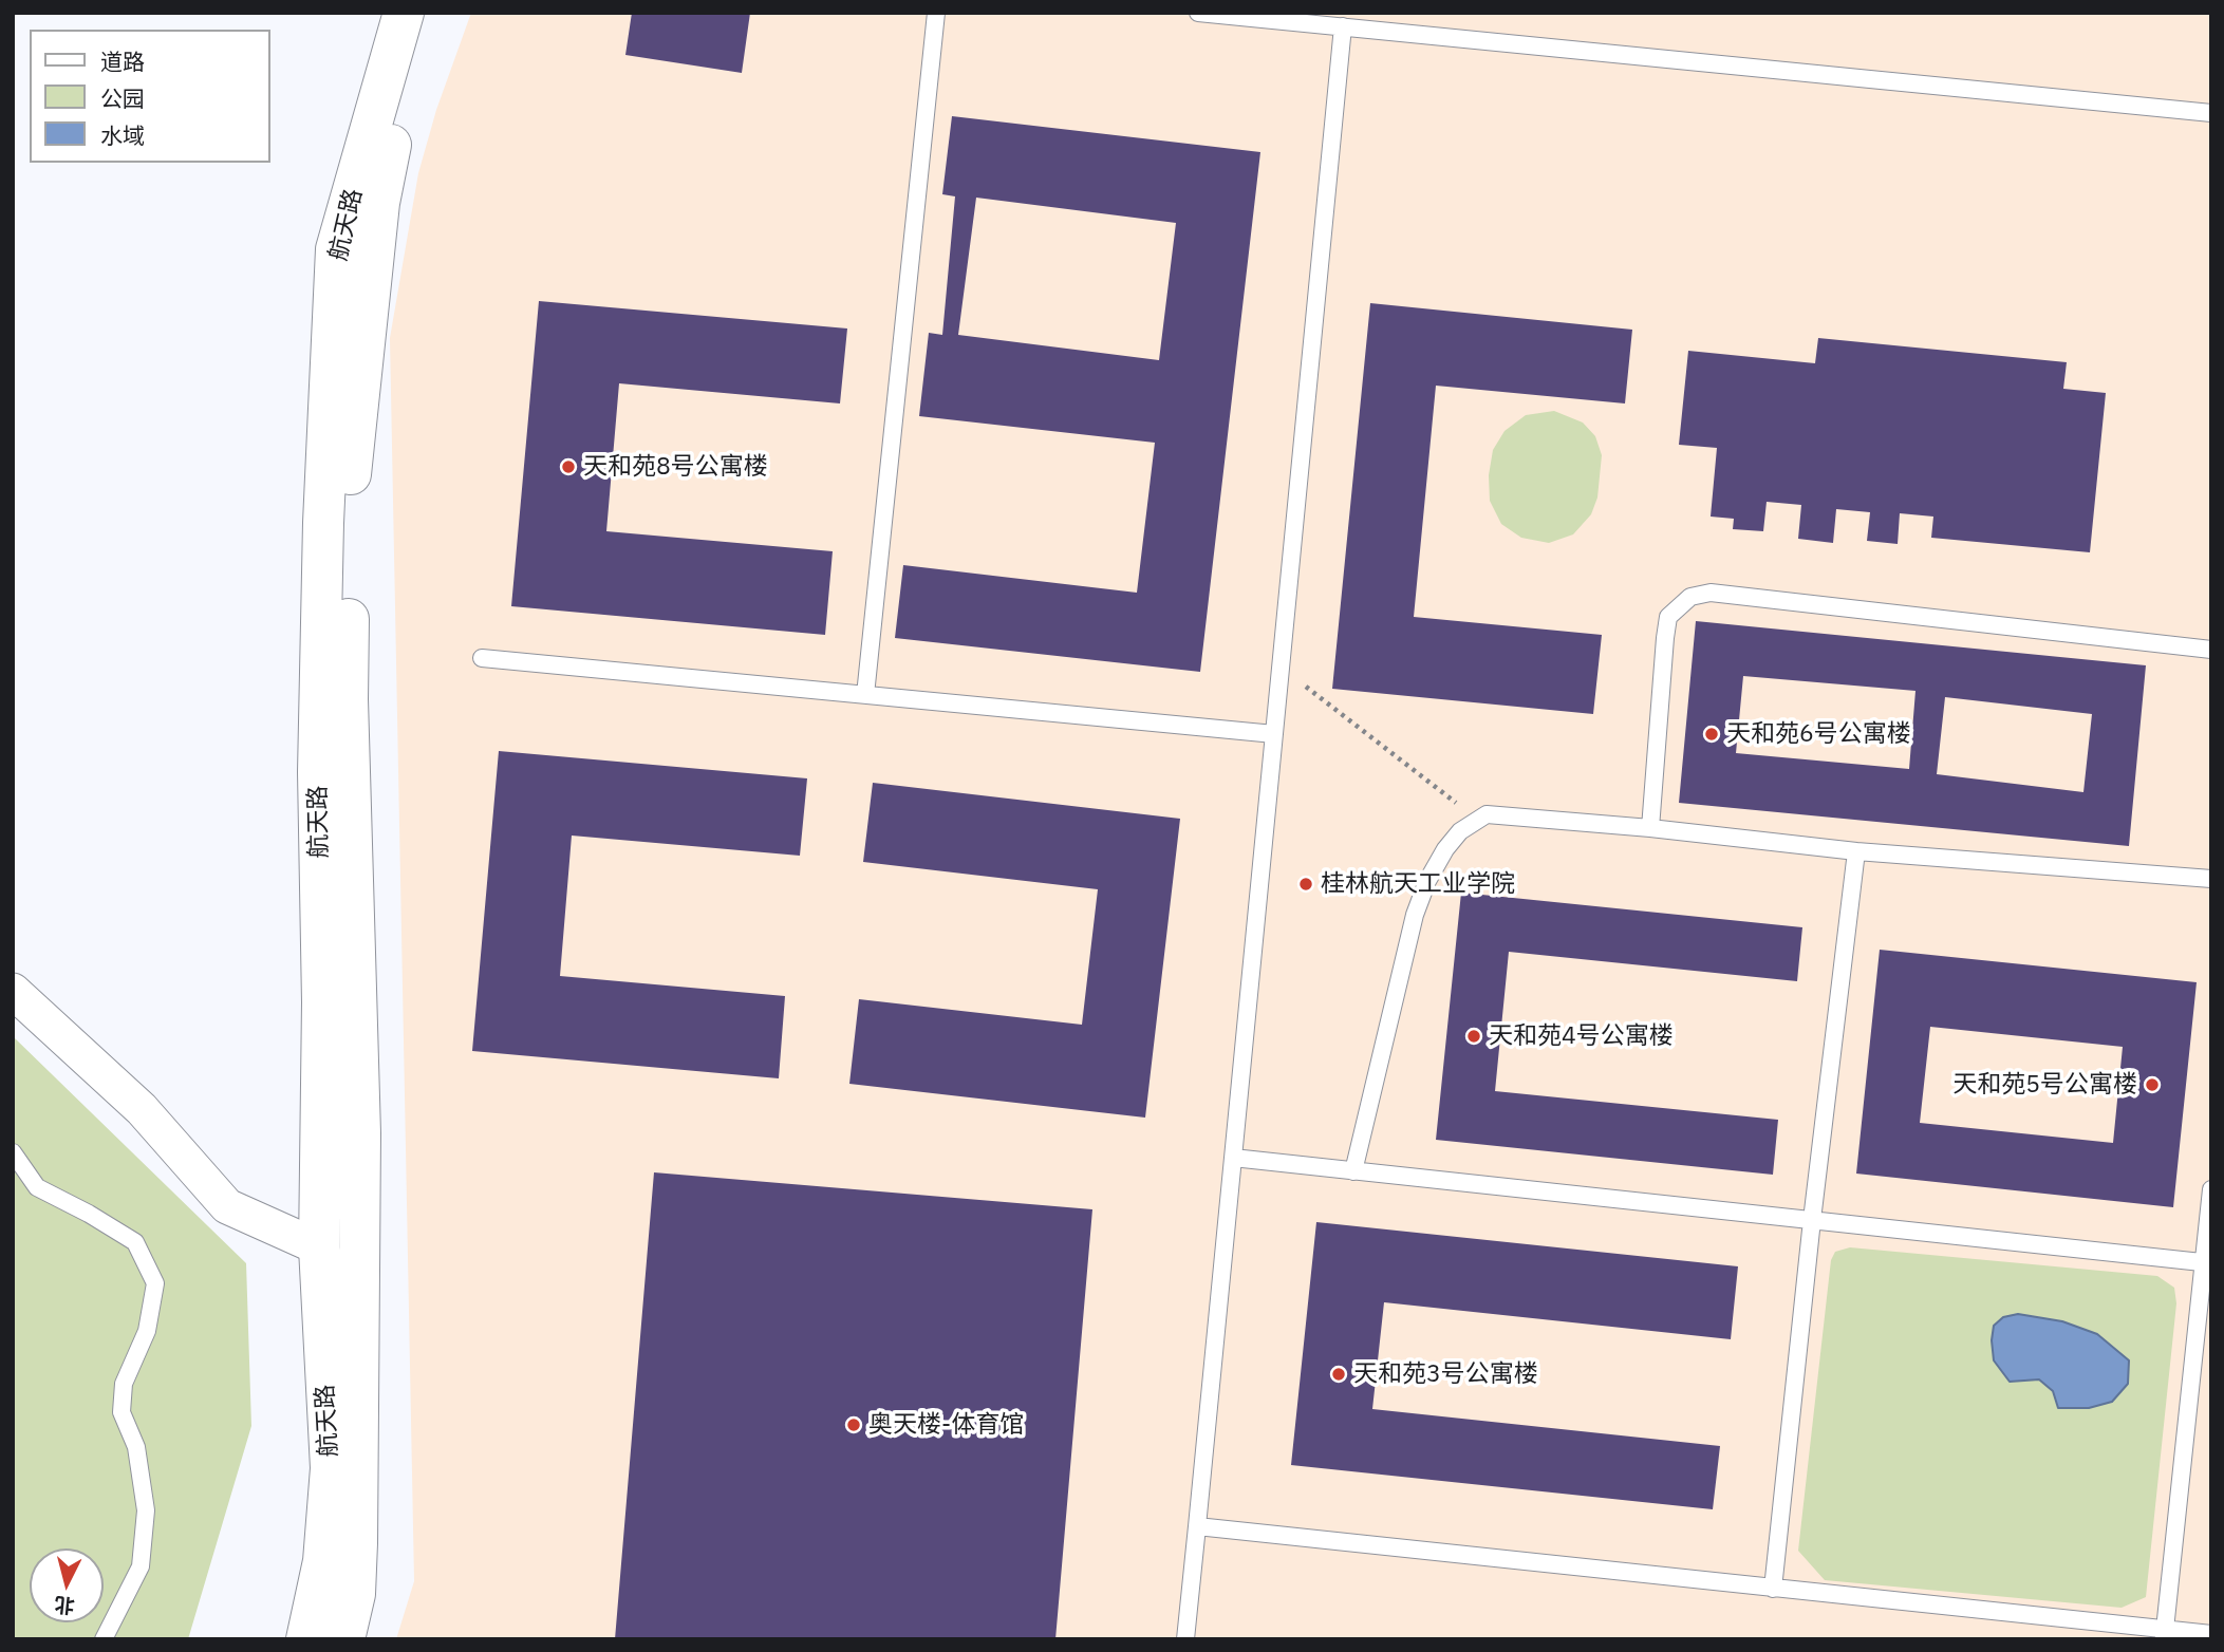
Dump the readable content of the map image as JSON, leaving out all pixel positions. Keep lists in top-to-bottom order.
{
  "streets": {
    "main road": ["航天路"]
  },
  "places": [
    "天和苑8号公寓楼",
    "天和苑6号公寓楼",
    "桂林航天工业学院",
    "天和苑4号公寓楼",
    "天和苑5号公寓楼",
    "天和苑3号公寓楼",
    "奥天楼-体育馆"
  ],
  "legend": ["道路", "公园", "水域"],
  "north": "bottom"
}
